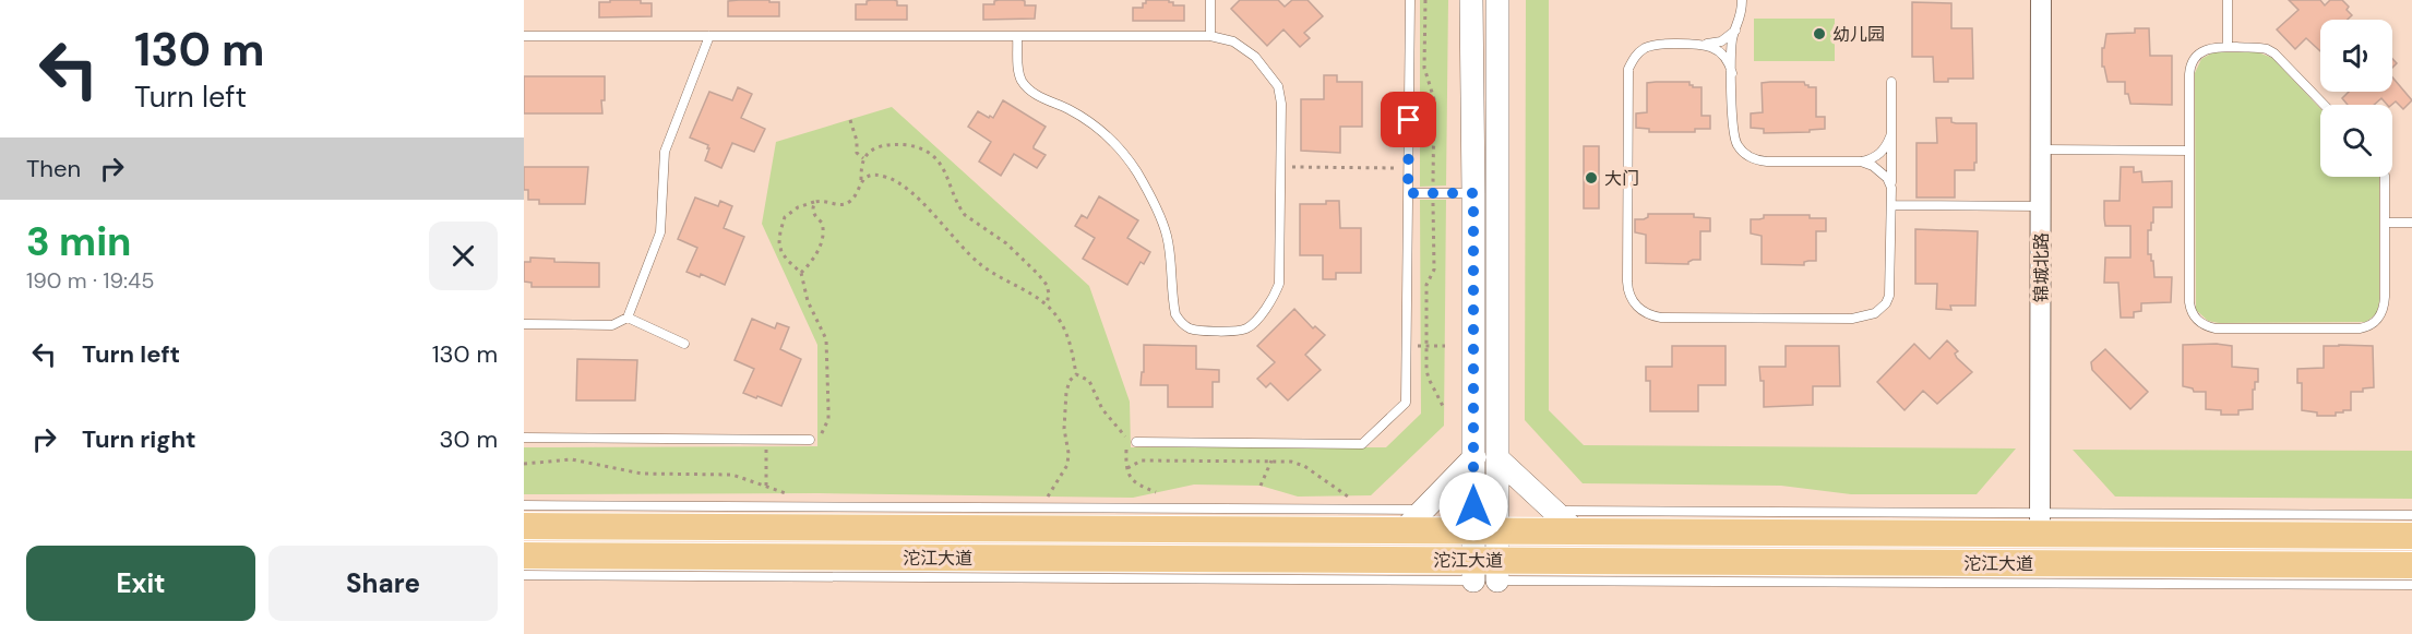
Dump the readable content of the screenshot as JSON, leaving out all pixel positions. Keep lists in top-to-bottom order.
{
  "streets": {
    "highway": ["沱江大道"],
    "street": ["锦城北路"]
  },
  "crossings": [
    ["锦城北路", "沱江大道"]
  ],
  "places": ["幼儿园", "大门"],
  "page": {
    "turn": ["130 m", "Turn left"],
    "then": "Then",
    "heading": ["3 min", "190 m · 19:45"],
    "list": [
      {
        "name": "Turn left",
        "value": "130 m"
      },
      {
        "name": "Turn right",
        "value": "30 m"
      }
    ],
    "buttons": ["Exit", "Share"]
  }
}
